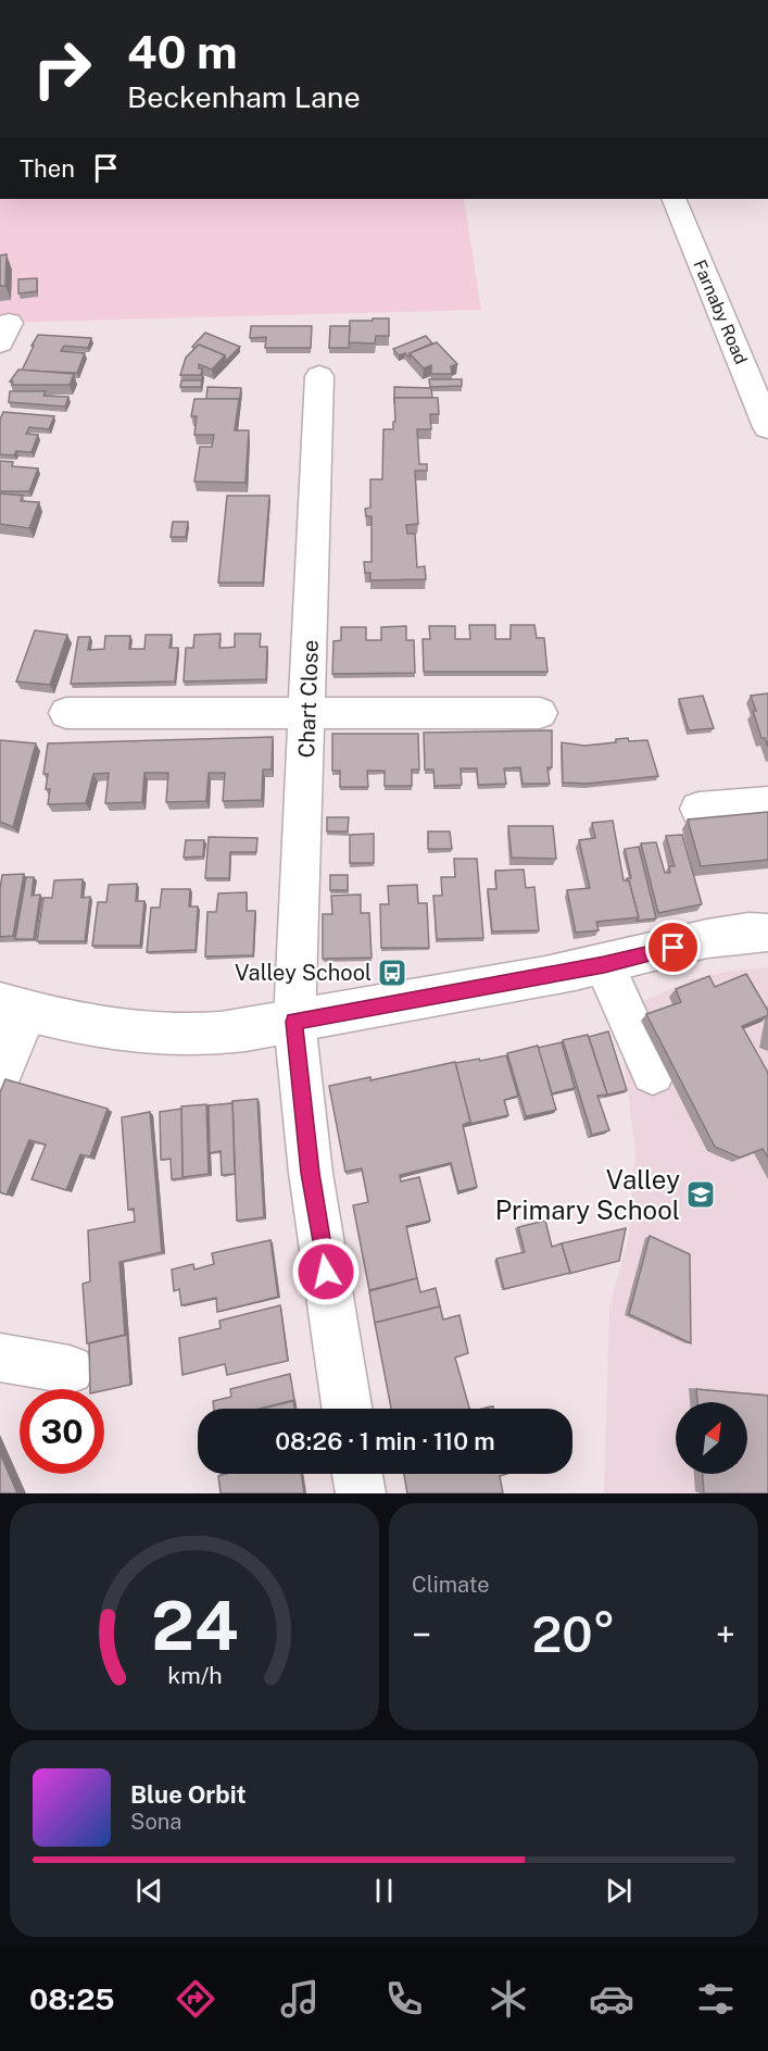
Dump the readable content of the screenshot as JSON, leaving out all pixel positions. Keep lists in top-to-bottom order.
{
  "streets": {
    "street": ["Farnaby Road", "Chart Close"]
  },
  "places": {
    "bus stop": ["Valley School"],
    "school or university": ["Valley Primary School"]
  },
  "north": "top right",
  "page": {
    "turn": ["40 m", "Beckenham Lane"],
    "then": "Then",
    "limit": "30",
    "trip": "08:26 · 1 min · 110 m",
    "tile": "Climate",
    "heat": ["−", "20°", "+"],
    "song": ["Blue Orbit", "Sona"],
    "tabs": "08:25",
    "gauge": ["24", "km/h"]
  }
}
